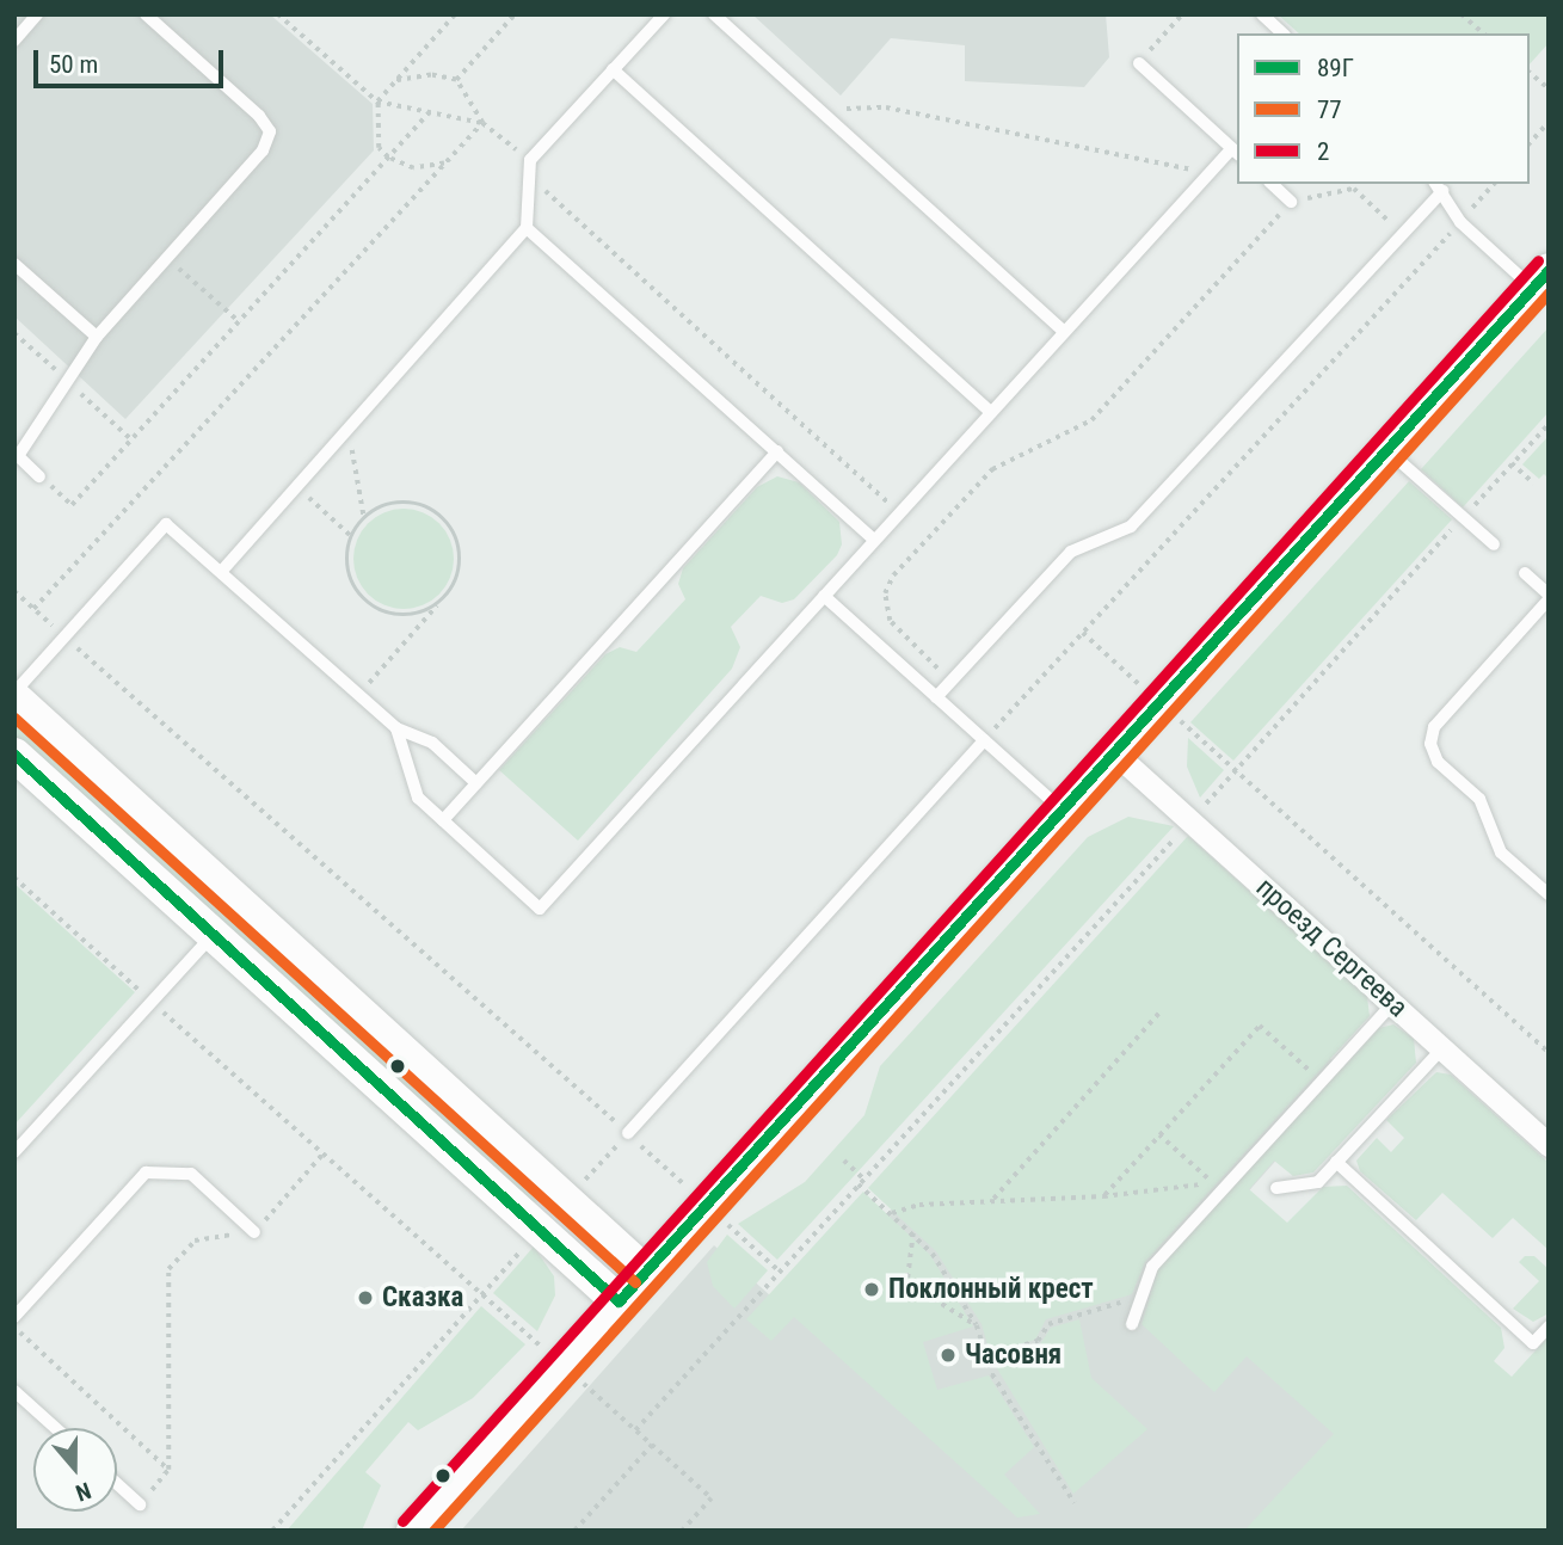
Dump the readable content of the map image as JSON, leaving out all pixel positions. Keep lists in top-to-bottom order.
{
  "streets": {
    "street": ["проезд Сергеева"]
  },
  "places": ["Поклонный крест", "Сказка", "Часовня"],
  "lines": ["transit line 2", "transit line 89Г", "transit line 77"],
  "legend": ["89Г", "77", "2"],
  "scale_bar": "50 m",
  "north": "bottom"
}
